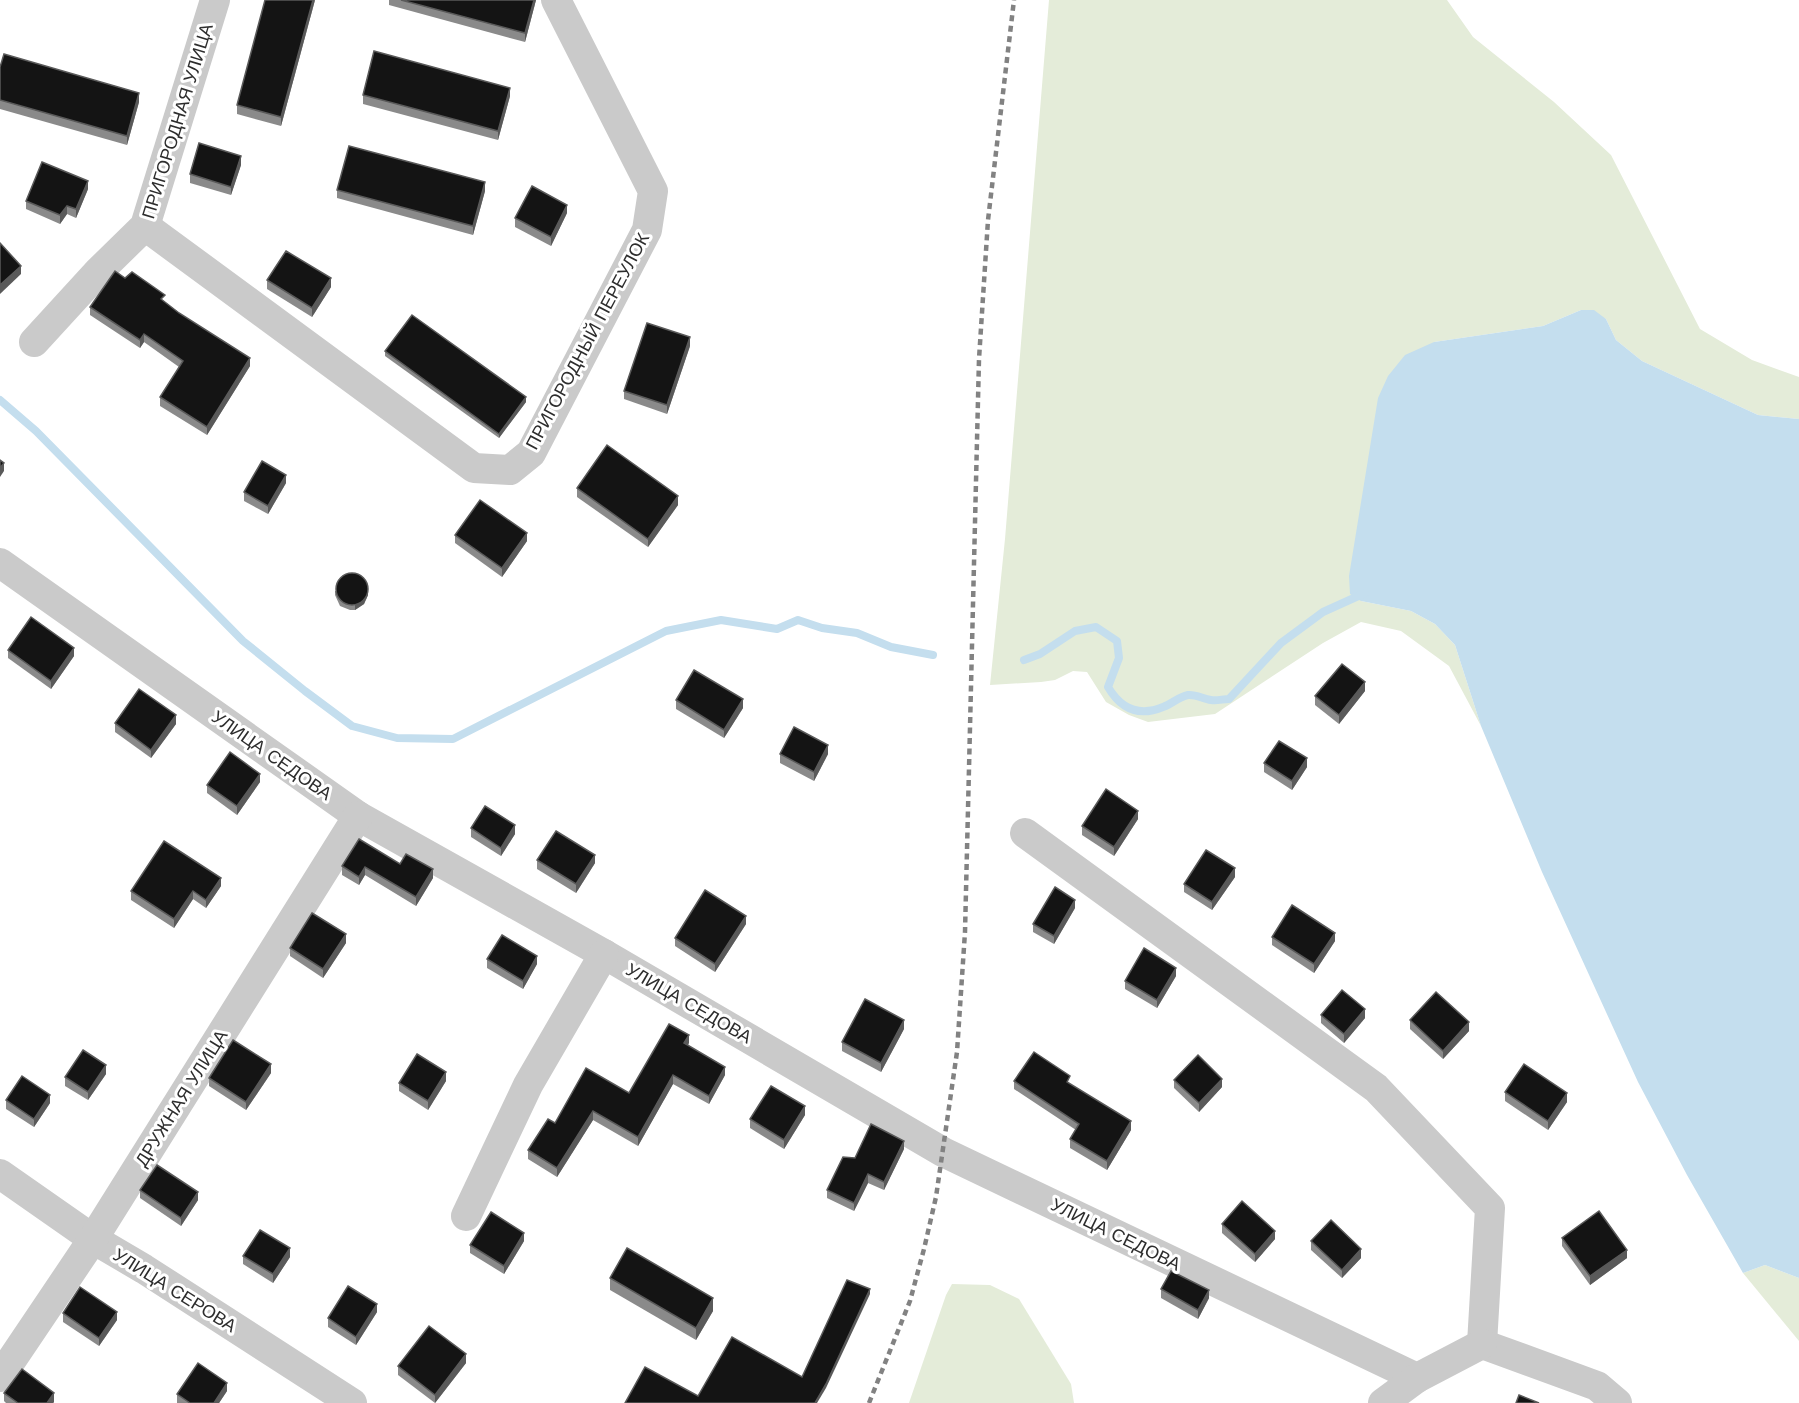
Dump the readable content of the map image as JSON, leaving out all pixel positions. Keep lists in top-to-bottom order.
{
  "streets": {
    "street": [
      "ПРИГОРОДНАЯ УЛИЦА",
      "ПРИГОРОДНЫЙ ПЕРЕУЛОК",
      "УЛИЦА СЕДОВА",
      "ДРУЖНАЯ УЛИЦА",
      "УЛИЦА СЕРОВА"
    ]
  },
  "crossings": [
    ["ПРИГОРОДНАЯ УЛИЦА", "ПРИГОРОДНЫЙ ПЕРЕУЛОК"],
    ["УЛИЦА СЕДОВА", "ДРУЖНАЯ УЛИЦА"],
    ["ДРУЖНАЯ УЛИЦА", "УЛИЦА СЕРОВА"]
  ]
}
